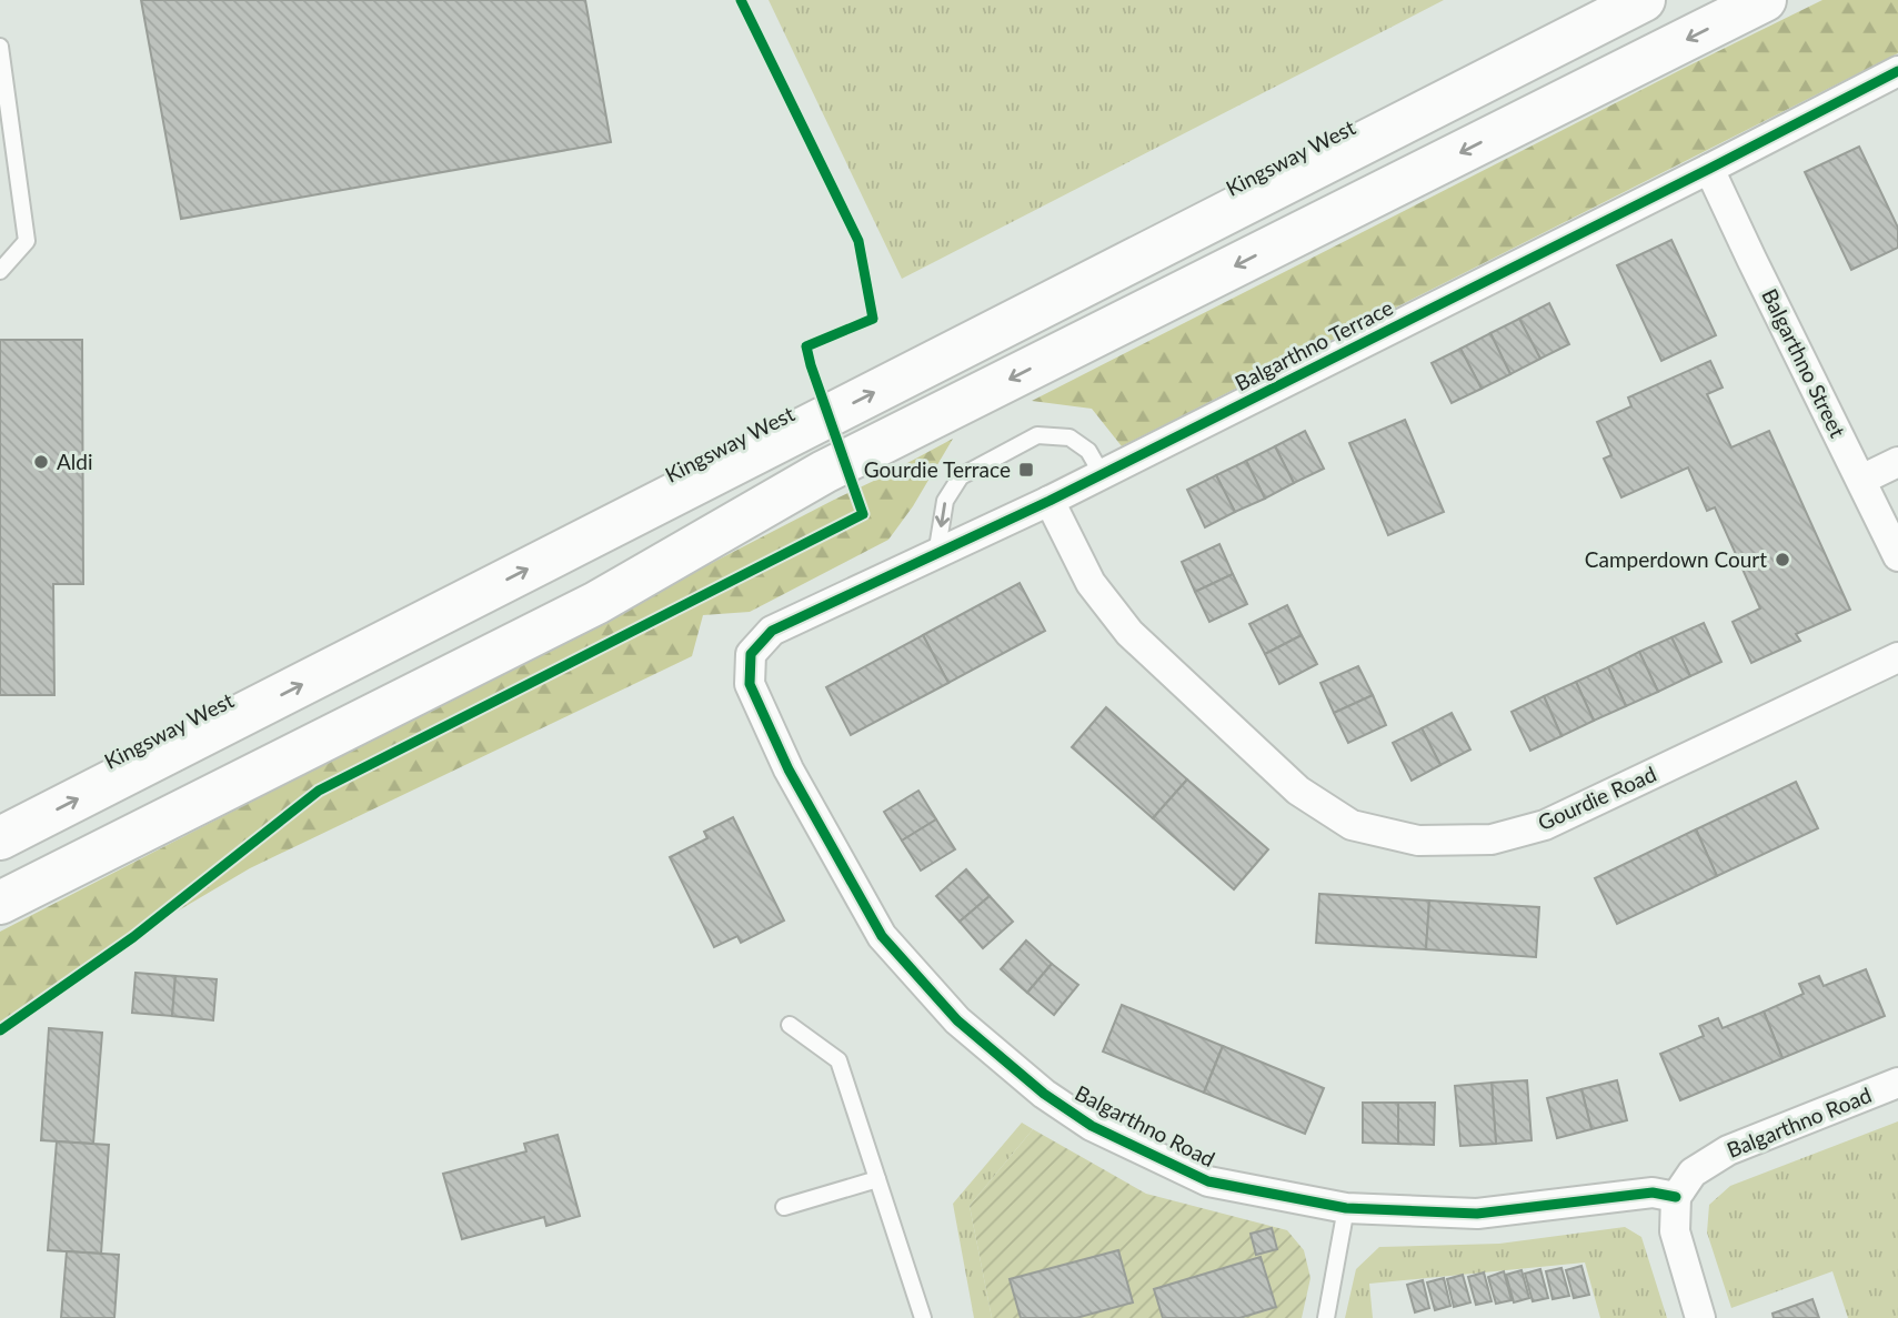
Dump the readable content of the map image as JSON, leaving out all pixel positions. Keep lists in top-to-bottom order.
{
  "streets": {
    "highway": ["Kingsway West"],
    "street": [
      "Balgarthno Terrace",
      "Balgarthno Street",
      "Gourdie Road",
      "Balgarthno Road"
    ]
  },
  "crossings": [
    ["Balgarthno Terrace", "Balgarthno Street"],
    ["Balgarthno Terrace", "Gourdie Road"],
    ["Balgarthno Terrace", "Balgarthno Road"]
  ],
  "places": {
    "other": ["Aldi", "Camperdown Court"],
    "transit": ["Gourdie Terrace"]
  }
}
